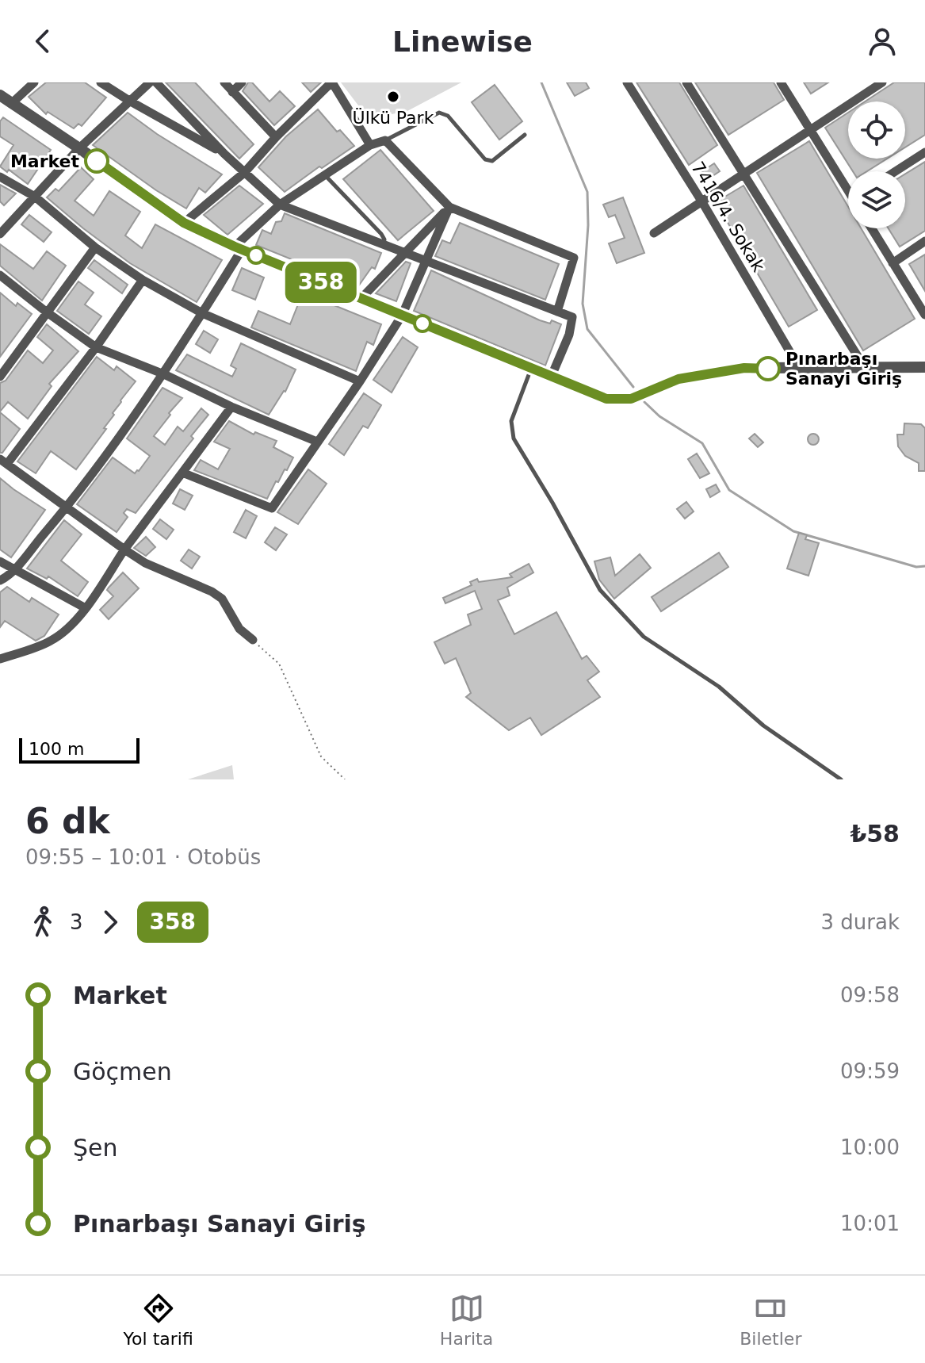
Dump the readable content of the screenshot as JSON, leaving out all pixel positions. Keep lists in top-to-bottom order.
{
  "streets": {
    "street": ["7416/4. Sokak"]
  },
  "places": ["Ülkü Park", "Market", "Pınarbaşı Sanayi Giriş"],
  "lines": ["bus line 358"],
  "scale_bar": "100 m",
  "page": {
    "header": "Linewise",
    "on_map": "358",
    "scale": "100 m",
    "heading": ["6 dk", "09:55 – 10:01 · Otobüs", "₺58"],
    "legs": ["3", "358", "3 durak"],
    "list": [
      {
        "name": "Market",
        "value": "09:58"
      },
      {
        "name": "Göçmen",
        "value": "09:59"
      },
      {
        "name": "Şen",
        "value": "10:00"
      },
      {
        "name": "Pınarbaşı Sanayi Giriş",
        "value": "10:01"
      }
    ],
    "tabs": ["Yol tarifi", "Harita", "Biletler"]
  }
}
